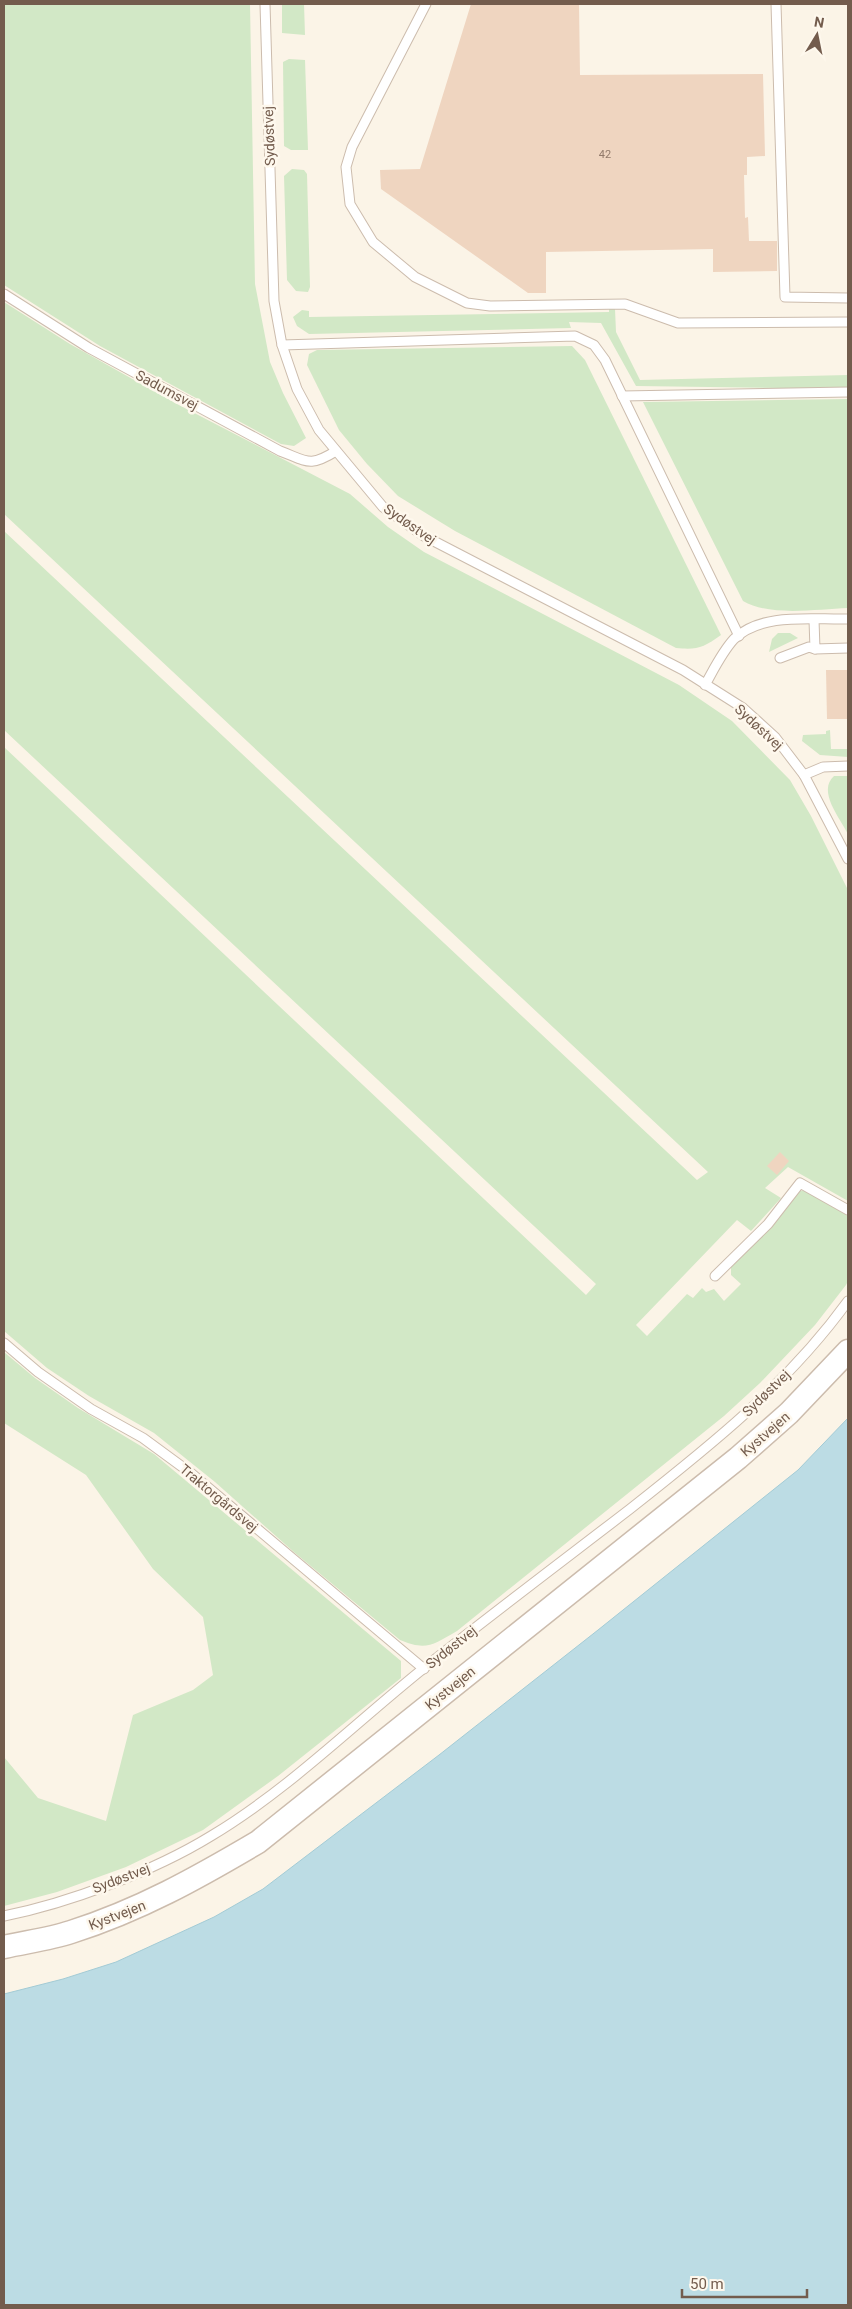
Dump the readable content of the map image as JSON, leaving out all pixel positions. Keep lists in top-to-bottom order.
{
  "streets": {
    "street": ["Kystvejen"],
    "lane": ["Sydøstvej", "Sadumsvej", "Traktorgårdsvej"]
  },
  "crossings": [
    ["Sydøstvej", "Sadumsvej"],
    ["Sydøstvej", "Traktorgårdsvej"]
  ],
  "house_numbers": ["42"],
  "scale_bar": "50 m",
  "north": "top"
}
